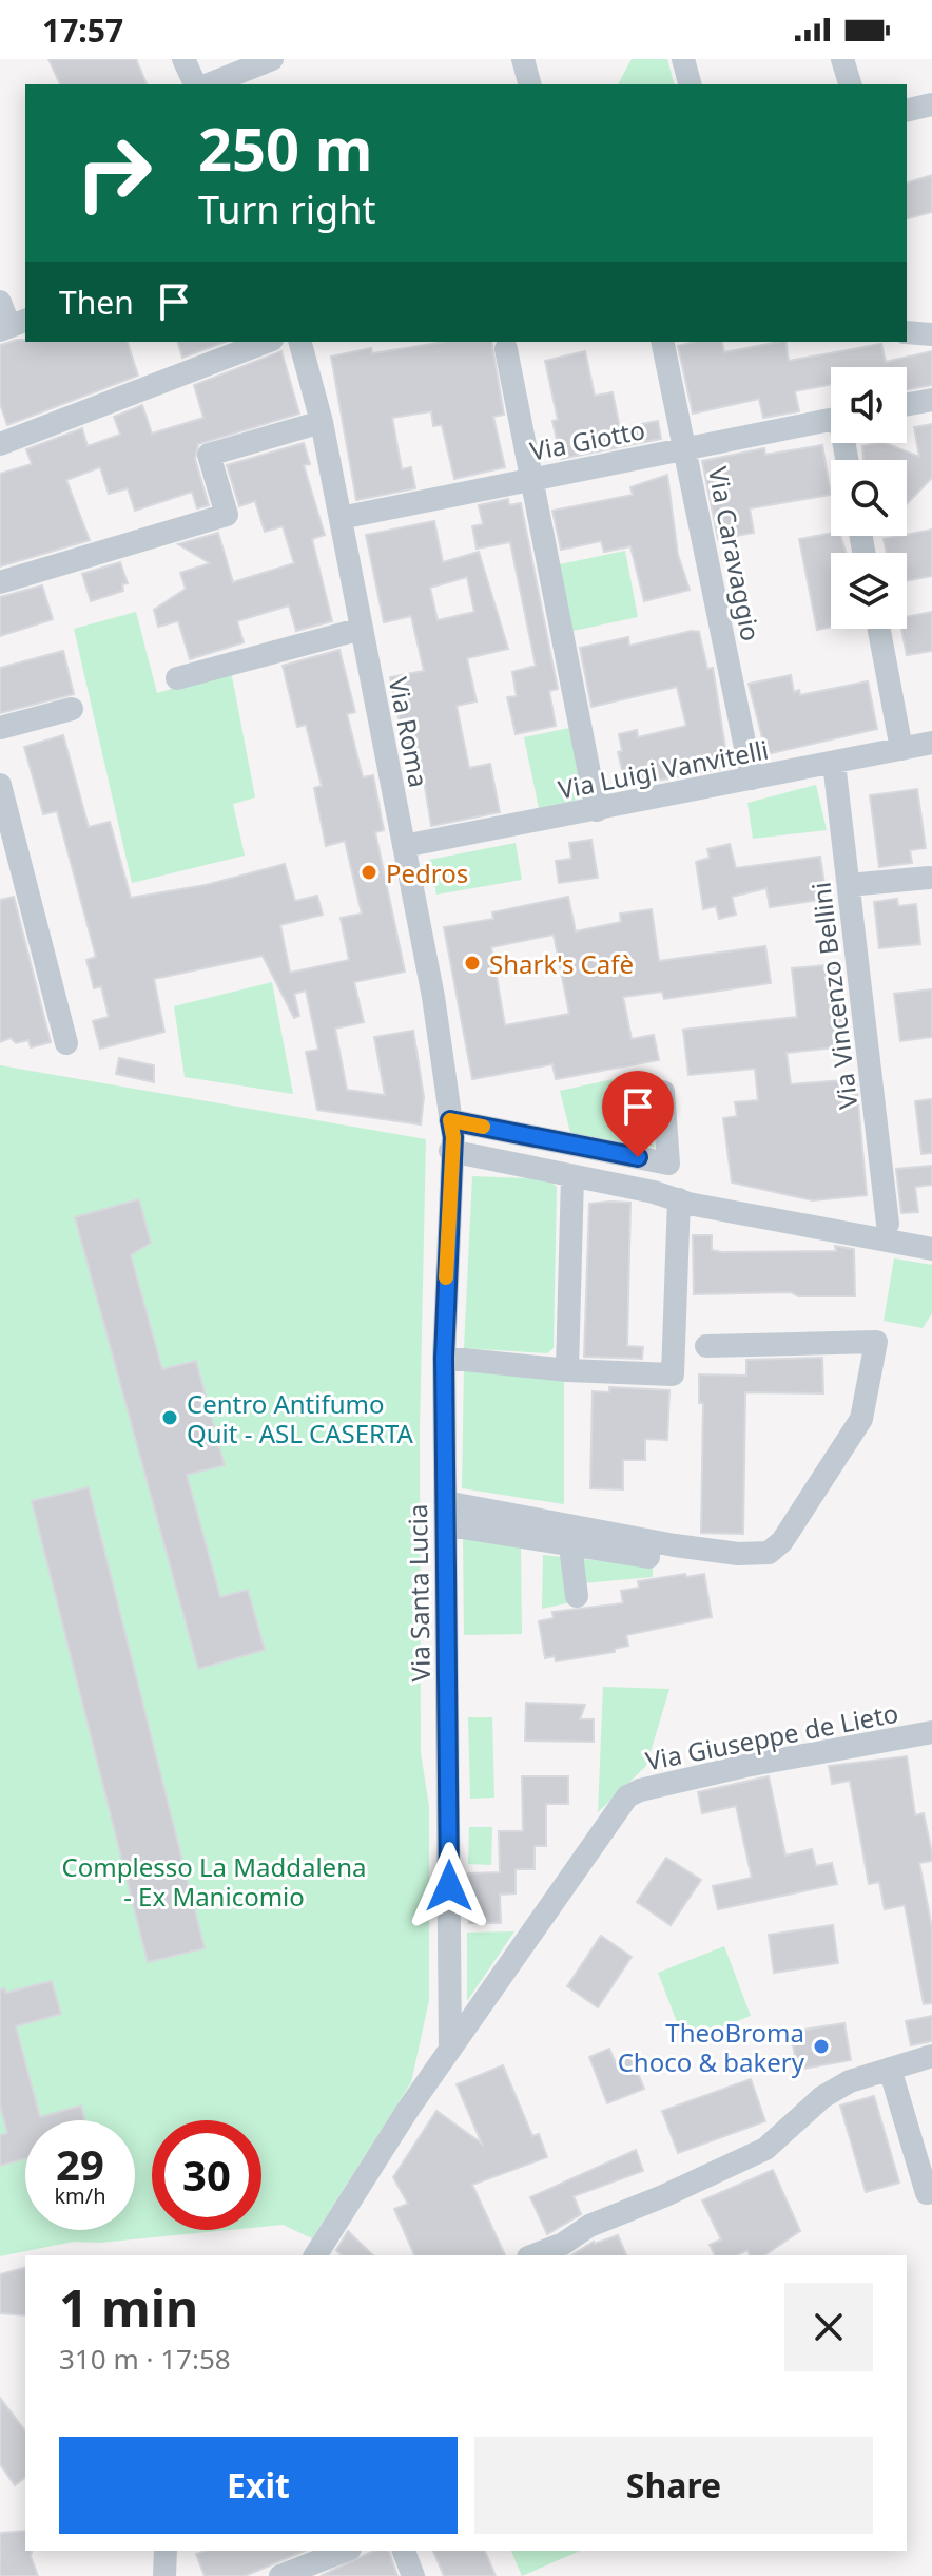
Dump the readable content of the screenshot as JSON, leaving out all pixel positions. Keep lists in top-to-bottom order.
{
  "streets": {
    "street": [
      "Via Giotto",
      "Via Caravaggio",
      "Via Roma",
      "Via Luigi Vanvitelli",
      "Via Vincenzo Bellini",
      "Via Santa Lucia",
      "Via Giuseppe de Lieto"
    ]
  },
  "crossings": [
    ["Via Giotto", "Via Caravaggio"],
    ["Via Giotto", "Via Roma"],
    ["Via Caravaggio", "Via Luigi Vanvitelli"],
    ["Via Roma", "Via Luigi Vanvitelli"],
    ["Via Roma", "Via Santa Lucia"],
    ["Via Luigi Vanvitelli", "Via Vincenzo Bellini"],
    ["Via Santa Lucia", "Via Giuseppe de Lieto"]
  ],
  "parks": ["Complesso La Maddalena - Ex Manicomio"],
  "places": [
    "Pedros",
    "Shark's Cafè",
    "Centro Antifumo Quit - ASL CASERTA",
    "TheoBroma Choco & bakery"
  ],
  "page": {
    "status": "17:57",
    "turn": ["250 m", "Turn right"],
    "then": "Then",
    "speed": "29 km/h",
    "limit": "30",
    "heading": ["1 min", "310 m · 17:58"],
    "buttons": ["Exit", "Share"]
  }
}
